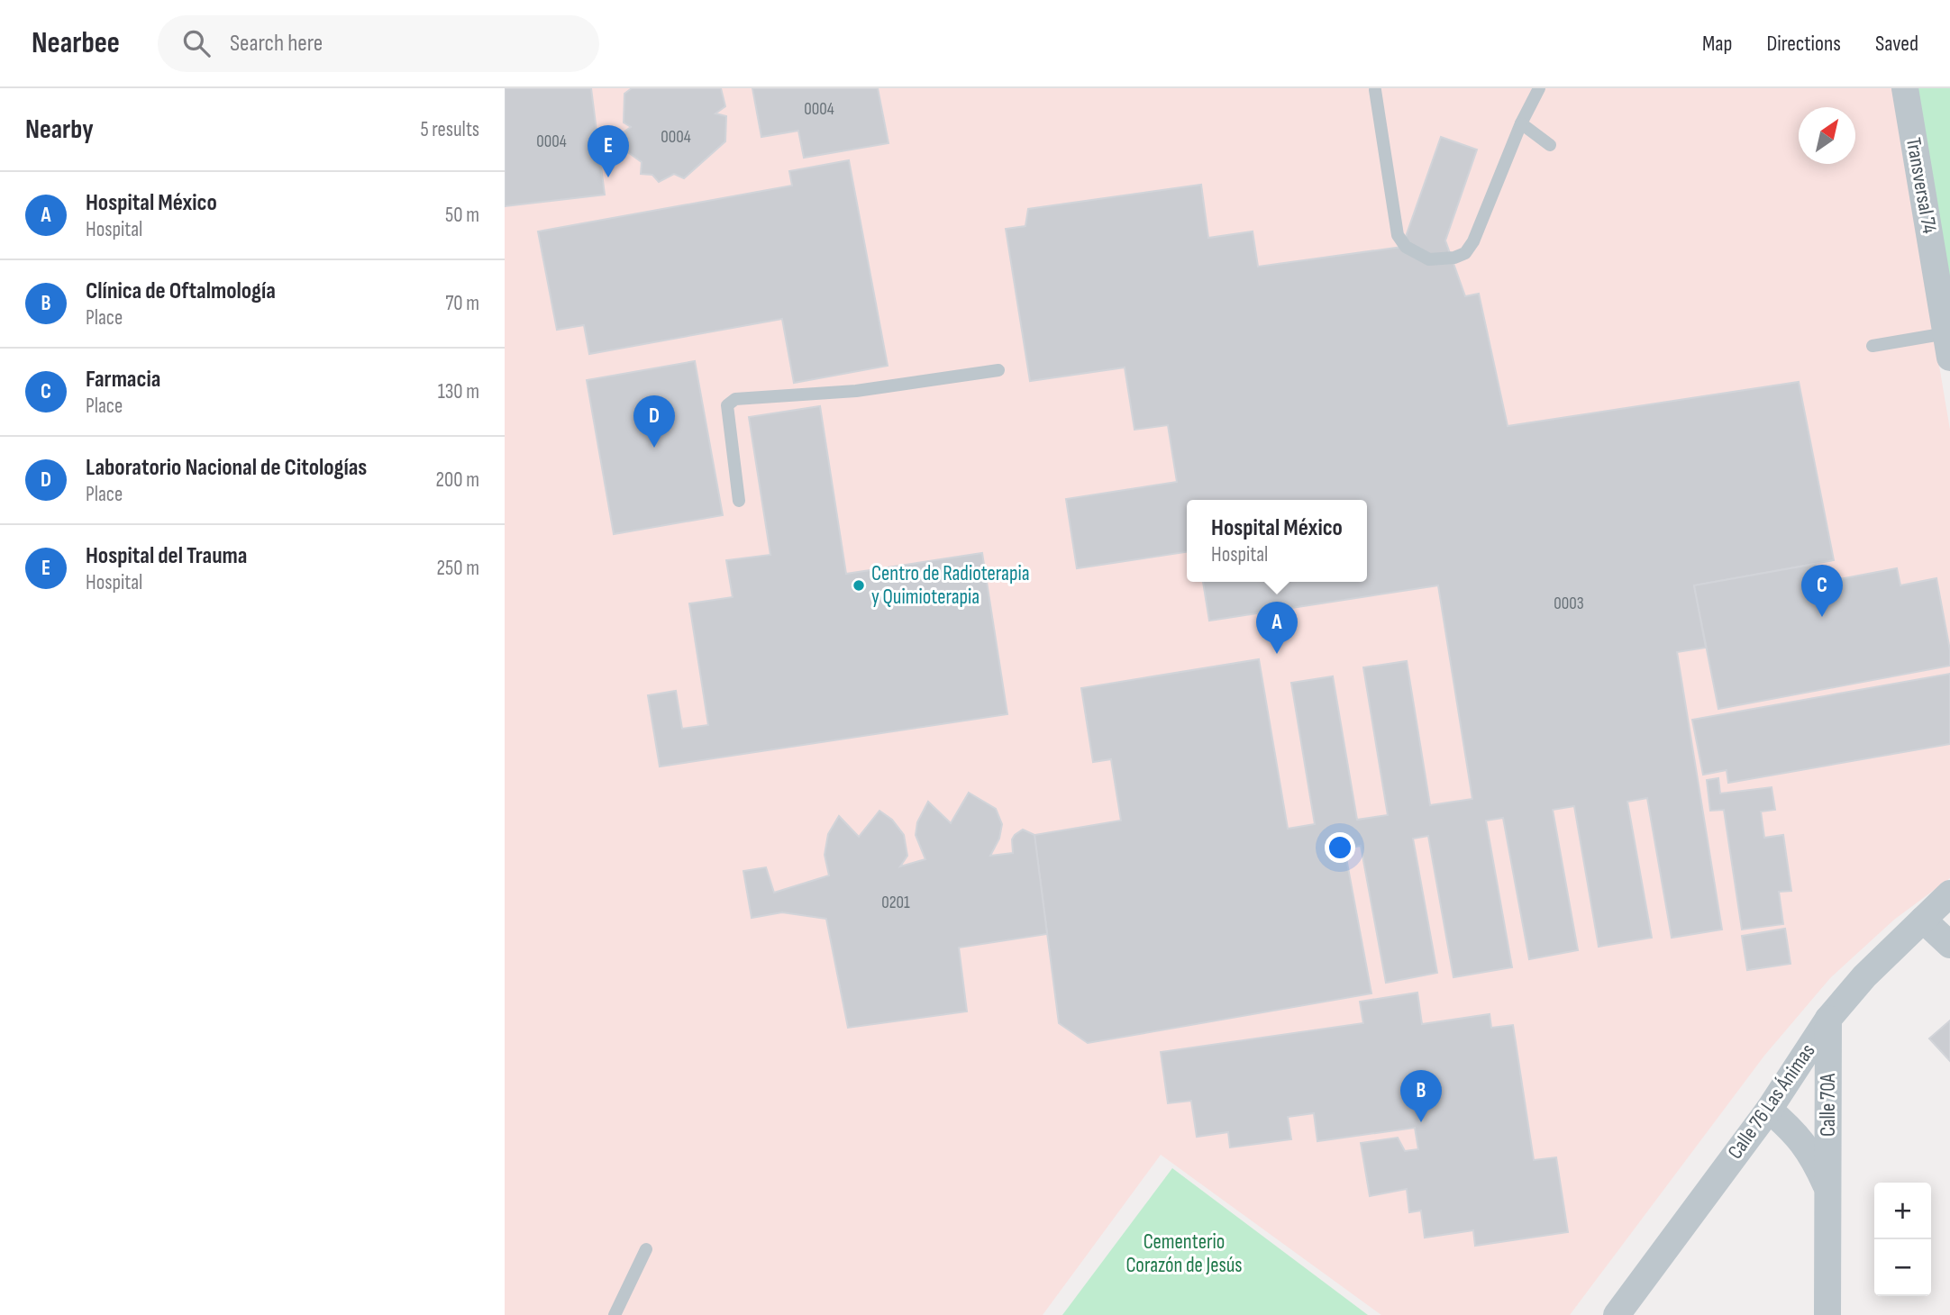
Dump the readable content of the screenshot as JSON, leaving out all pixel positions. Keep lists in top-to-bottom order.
{
  "streets": {
    "street": ["Transversal 74", "Calle 76 Las Ánimas", "Calle 70A"]
  },
  "crossings": [
    ["Calle 76 Las Ánimas", "Calle 70A"]
  ],
  "parks": ["Cementerio Corazón de Jesús"],
  "places": ["Centro de Radioterapia y Quimioterapia"],
  "house_numbers": [
    "0004",
    "0004",
    "0004",
    "0003",
    "0201"
  ],
  "north": "top right",
  "page": {
    "header": "Nearbee",
    "search": "Search here",
    "nav": ["Map", "Directions", "Saved"],
    "heading": ["Nearby", "5 results"],
    "pins": [
      "E",
      "D",
      "C",
      "A",
      "B"
    ],
    "list": [
      {
        "mark": "A",
        "name": "Hospital México",
        "note": "Hospital",
        "value": "50 m"
      },
      {
        "mark": "B",
        "name": "Clínica de Oftalmología",
        "note": "Place",
        "value": "70 m"
      },
      {
        "mark": "C",
        "name": "Farmacia",
        "note": "Place",
        "value": "130 m"
      },
      {
        "mark": "D",
        "name": "Laboratorio Nacional de Citologías",
        "note": "Place",
        "value": "200 m"
      },
      {
        "mark": "E",
        "name": "Hospital del Trauma",
        "note": "Hospital",
        "value": "250 m"
      }
    ],
    "popup": ["Hospital México", "Hospital"],
    "map_buttons": ["+", "−"]
  }
}
